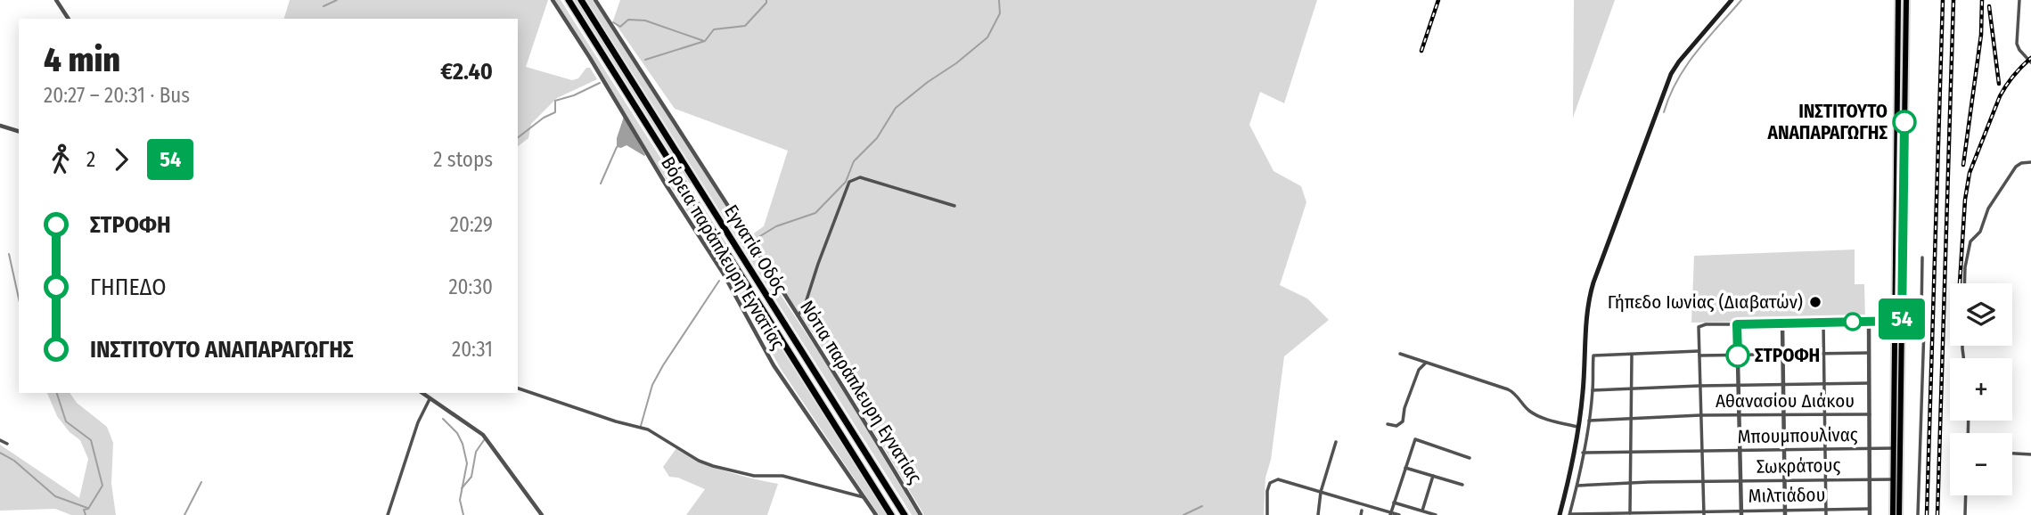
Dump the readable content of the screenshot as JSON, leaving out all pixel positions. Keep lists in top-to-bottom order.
{
  "streets": {
    "highway": ["Εγνατία Οδός"],
    "street": [
      "Βόρεια παράπλευρη Εγνατίας",
      "Νότια παράπλευρη Εγνατίας",
      "Αθανασίου Διάκου",
      "Μπουμπουλίνας",
      "Σωκράτους",
      "Μιλτιάδου"
    ]
  },
  "places": ["ΙΝΣΤΙΤΟΥΤΟ ΑΝΑΠΑΡΑΓΩΓΗΣ", "Γήπεδο Ιωνίας (Διαβατών)", "ΣΤΡΟΦΗ"],
  "lines": ["bus line 54"],
  "page": {
    "on_map": "54",
    "heading": ["4 min", "20:27 – 20:31 · Bus", "€2.40"],
    "legs": ["2", "54", "2 stops"],
    "list": [
      {
        "name": "ΣΤΡΟΦΗ",
        "value": "20:29"
      },
      {
        "name": "ΓΗΠΕΔΟ",
        "value": "20:30"
      },
      {
        "name": "ΙΝΣΤΙΤΟΥΤΟ ΑΝΑΠΑΡΑΓΩΓΗΣ",
        "value": "20:31"
      }
    ],
    "map_buttons": ["+", "−"]
  }
}
